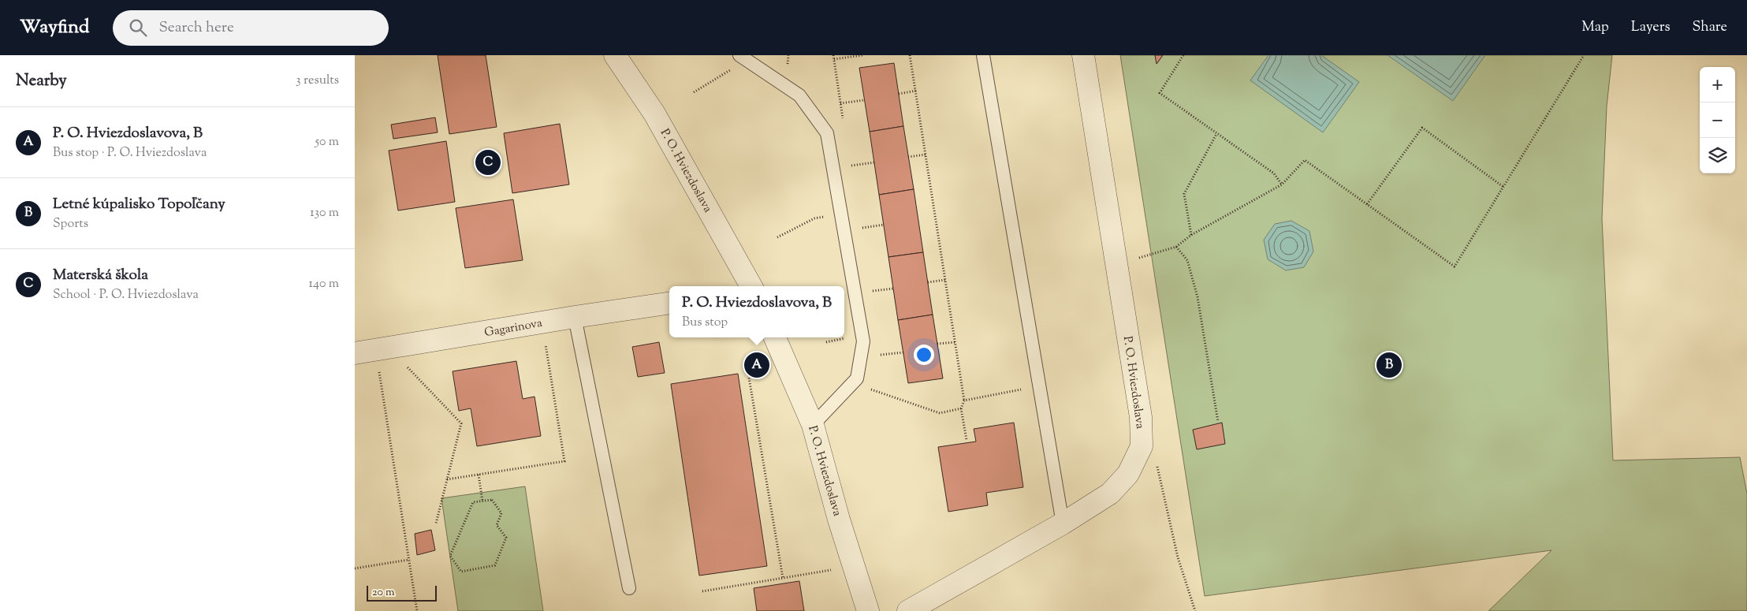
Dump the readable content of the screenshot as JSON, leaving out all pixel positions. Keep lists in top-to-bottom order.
{
  "streets": {
    "street": ["P. O. Hviezdoslava", "Gagarinova"]
  },
  "scale_bar": "20 m",
  "page": {
    "header": "Wayfind",
    "search": "Search here",
    "nav": ["Map", "Layers", "Share"],
    "heading": ["Nearby", "3 results"],
    "map_buttons": ["+", "−"],
    "list": [
      {
        "mark": "A",
        "name": "P. O. Hviezdoslavova, B",
        "note": "Bus stop · P. O. Hviezdoslava",
        "value": "50 m"
      },
      {
        "mark": "B",
        "name": "Letné kúpalisko Topoľčany",
        "note": "Sports",
        "value": "130 m"
      },
      {
        "mark": "C",
        "name": "Materská škola",
        "note": "School · P. O. Hviezdoslava",
        "value": "140 m"
      }
    ],
    "pins": ["C", "A", "B"],
    "popup": ["P. O. Hviezdoslavova, B", "Bus stop"],
    "scale": "20 m"
  }
}
